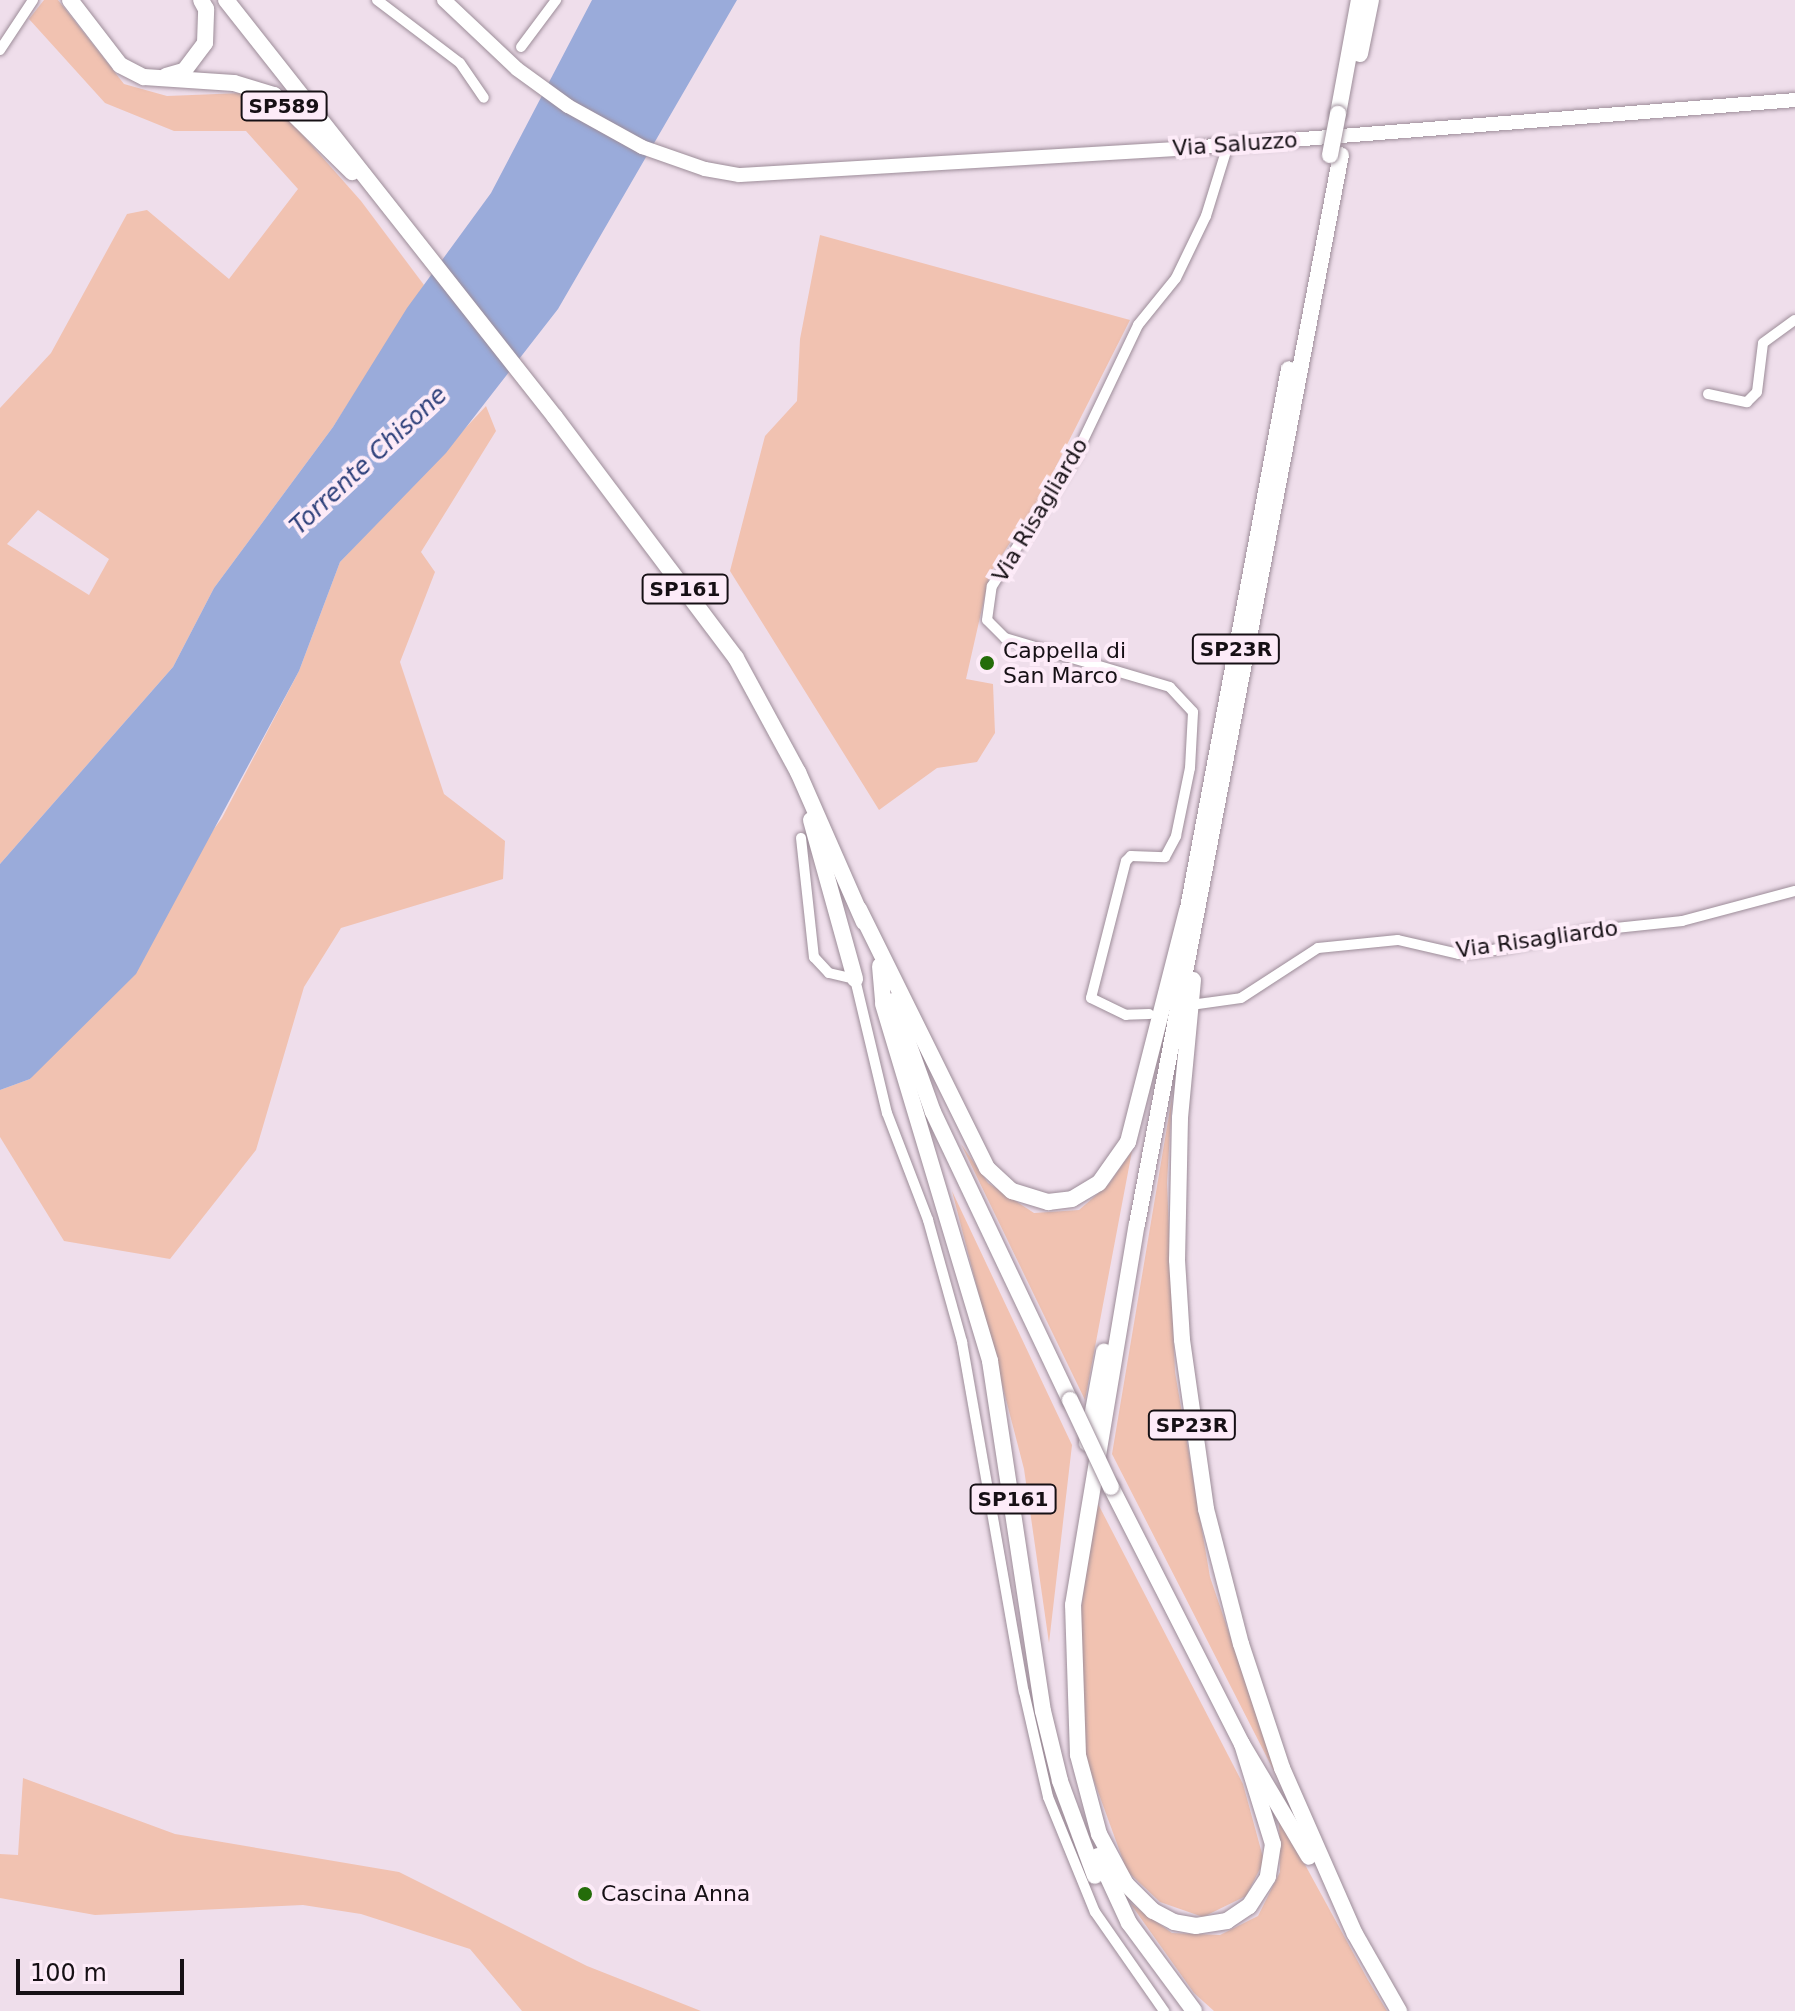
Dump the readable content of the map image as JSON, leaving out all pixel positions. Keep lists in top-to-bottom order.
{
  "streets": {
    "main road": [
      "SP589",
      "Via Saluzzo",
      "SP161",
      "SP23R"
    ],
    "street": ["Via Risagliardo"]
  },
  "crossings": [
    ["SP589", "SP161"],
    ["Via Saluzzo", "Via Risagliardo"],
    ["SP161", "SP23R"]
  ],
  "water": ["Torrente Chisone"],
  "places": ["Cappella di San Marco", "Cascina Anna"],
  "scale_bar": "100 m"
}
